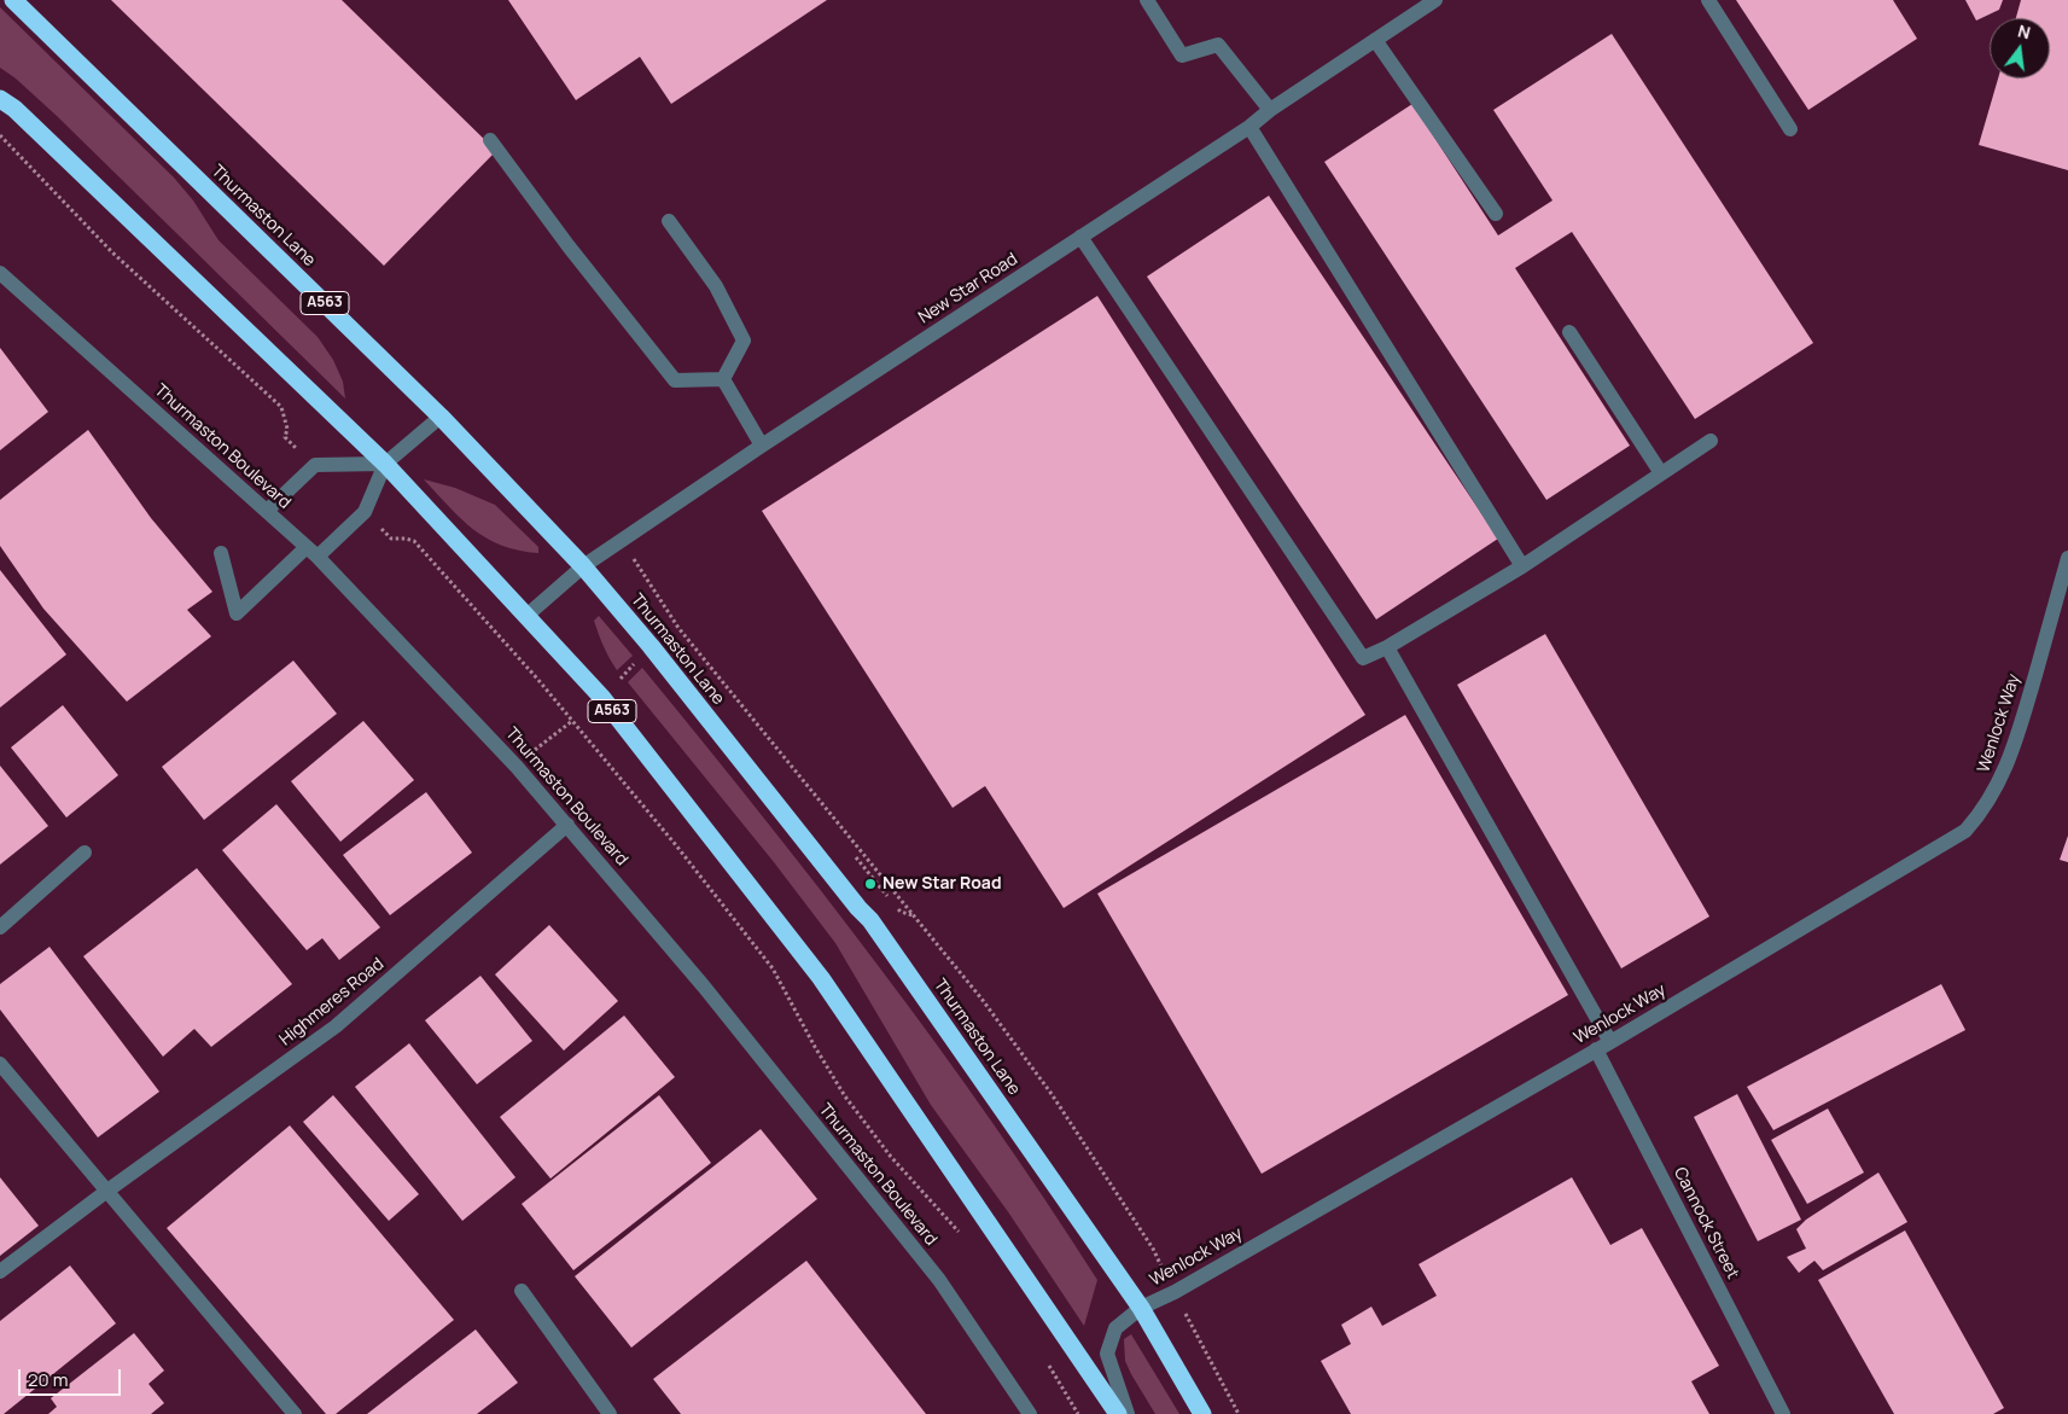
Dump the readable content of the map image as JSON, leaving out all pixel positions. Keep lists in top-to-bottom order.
{
  "streets": {
    "highway": ["Thurmaston Lane", "A563"],
    "street": [
      "New Star Road",
      "Thurmaston Boulevard",
      "Wenlock Way",
      "Highmeres Road",
      "Cannock Street"
    ]
  },
  "crossings": [
    ["Thurmaston Lane", "New Star Road"],
    ["Thurmaston Lane", "Wenlock Way"],
    ["New Star Road", "A563"],
    ["Thurmaston Boulevard", "Highmeres Road"],
    ["Wenlock Way", "Cannock Street"]
  ],
  "places": ["New Star Road"],
  "scale_bar": "20 m",
  "north": "top"
}
